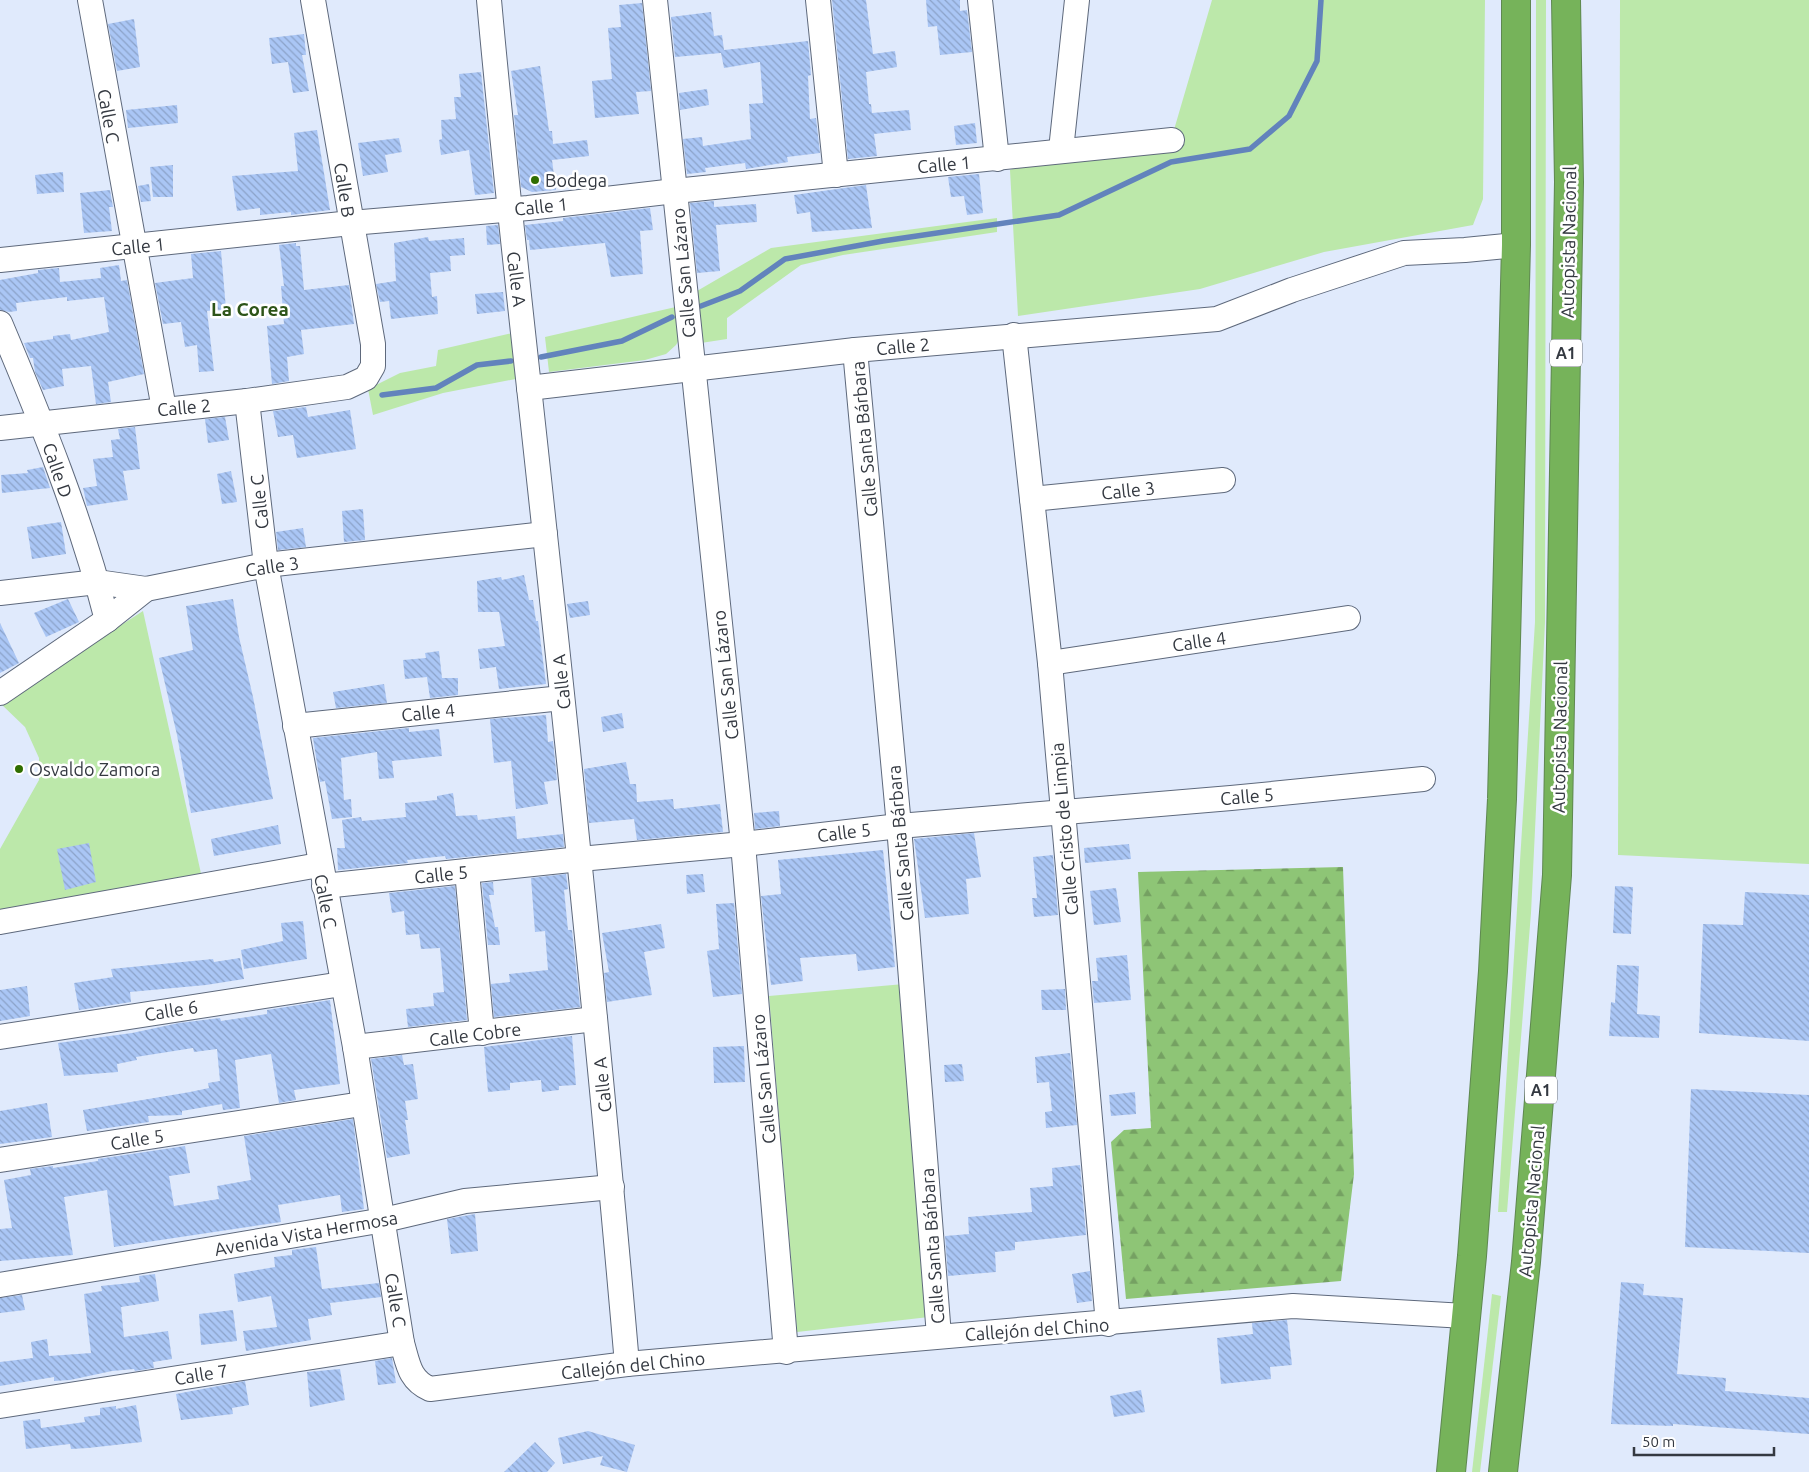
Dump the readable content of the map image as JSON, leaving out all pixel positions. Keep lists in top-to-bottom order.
{
  "streets": {
    "highway": ["Autopista Nacional", "A1"],
    "street": [
      "Calle C",
      "Calle 1",
      "Calle B",
      "Calle San Lázaro",
      "Calle A",
      "Calle 2",
      "Calle Santa Bárbara",
      "Calle D",
      "Calle 3",
      "Calle 4",
      "Calle 5",
      "Calle Cristo de Limpia",
      "Calle 6",
      "Calle Cobre",
      "Avenida Vista Hermosa",
      "Callejón del Chino",
      "Calle 7"
    ]
  },
  "crossings": [
    ["Calle C", "Calle 1"],
    ["Calle C", "Calle 2"],
    ["Calle C", "Calle 3"],
    ["Calle C", "Calle 4"],
    ["Calle C", "Calle 5"],
    ["Calle C", "Calle 6"],
    ["Calle C", "Calle Cobre"],
    ["Calle C", "Avenida Vista Hermosa"],
    ["Calle C", "Callejón del Chino"],
    ["Calle C", "Calle 7"],
    ["Calle 1", "Calle B"],
    ["Calle 1", "Calle San Lázaro"],
    ["Calle 1", "Calle A"],
    ["Calle B", "Calle 2"],
    ["Calle San Lázaro", "Calle 2"],
    ["Calle San Lázaro", "Calle 5"],
    ["Calle San Lázaro", "Callejón del Chino"],
    ["Calle A", "Calle 2"],
    ["Calle A", "Calle 3"],
    ["Calle A", "Calle 4"],
    ["Calle A", "Calle 5"],
    ["Calle A", "Calle Cobre"],
    ["Calle A", "Avenida Vista Hermosa"],
    ["Calle A", "Callejón del Chino"],
    ["Calle 2", "Calle Santa Bárbara"],
    ["Calle 2", "Calle D"],
    ["Calle 2", "Calle Cristo de Limpia"],
    ["Calle Santa Bárbara", "Calle 5"],
    ["Calle Santa Bárbara", "Callejón del Chino"],
    ["Calle D", "Calle 3"],
    ["Calle 3", "Calle Cristo de Limpia"],
    ["Calle 4", "Calle Cristo de Limpia"],
    ["Calle 5", "Calle Cristo de Limpia"],
    ["Calle Cristo de Limpia", "Callejón del Chino"]
  ],
  "districts": ["La Corea"],
  "places": ["Bodega", "Osvaldo Zamora"],
  "scale_bar": "50 m"
}
